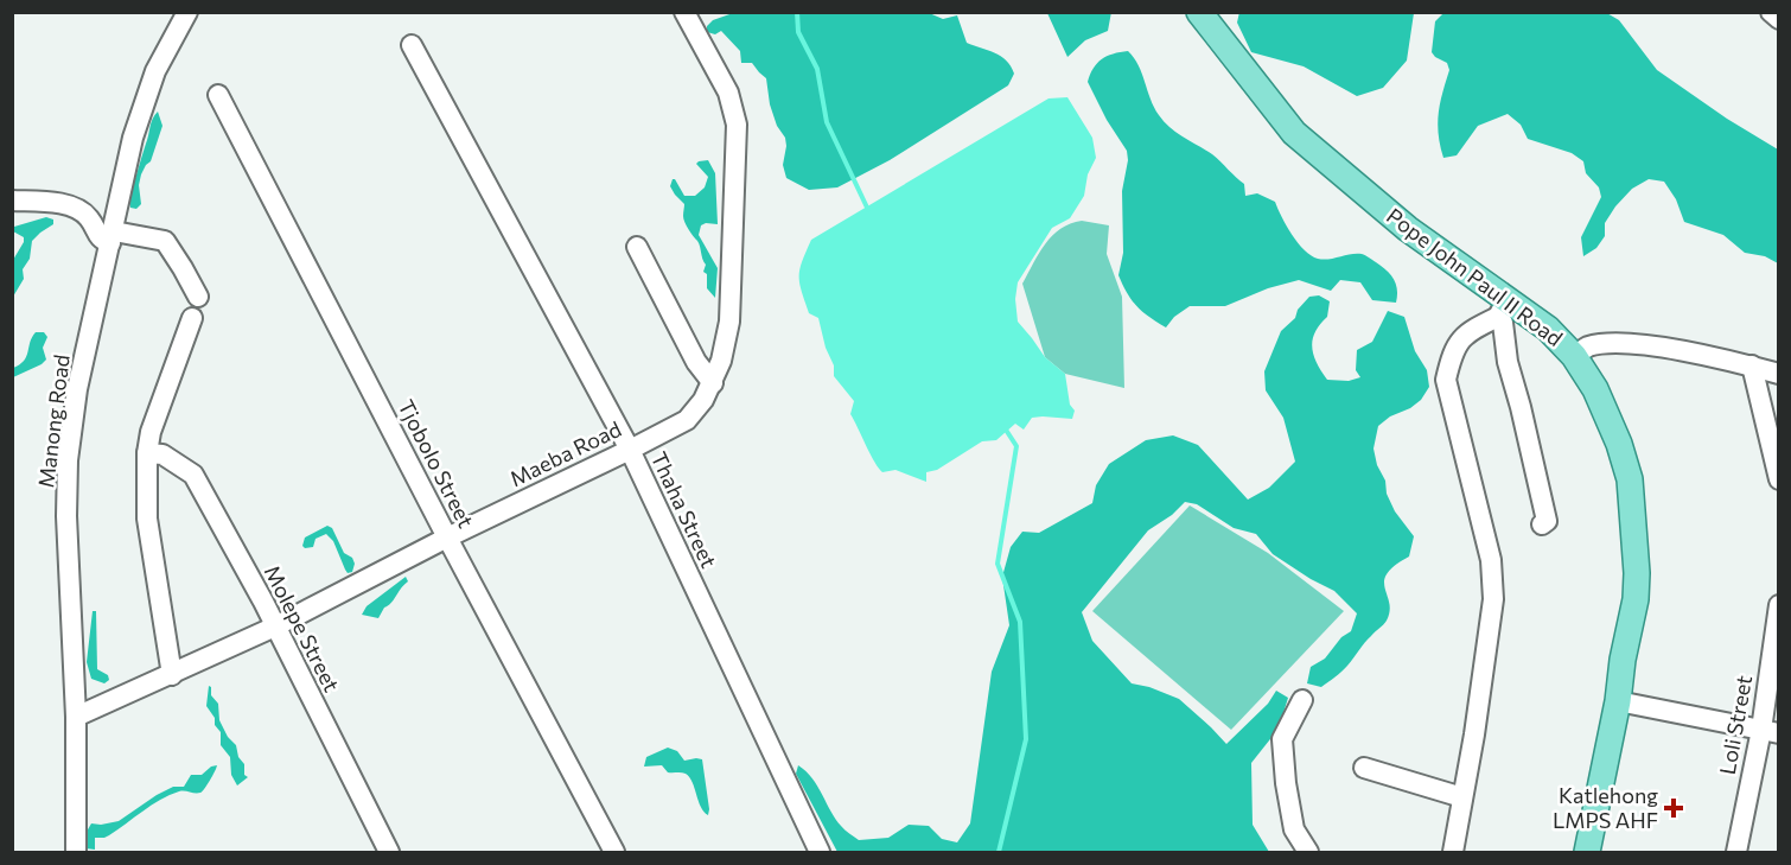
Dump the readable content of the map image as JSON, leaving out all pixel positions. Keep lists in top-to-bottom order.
{
  "streets": {
    "main road": ["Pope John Paul II Road"],
    "street": [
      "Manong Road",
      "Maeba Road",
      "Tjobolo Street",
      "Thaha Street",
      "Molepe Street",
      "Loli Street"
    ]
  },
  "crossings": [
    ["Manong Road", "Maeba Road"],
    ["Maeba Road", "Tjobolo Street"],
    ["Maeba Road", "Thaha Street"],
    ["Maeba Road", "Molepe Street"]
  ],
  "places": {
    "health": ["Katlehong LMPS AHF"]
  }
}
